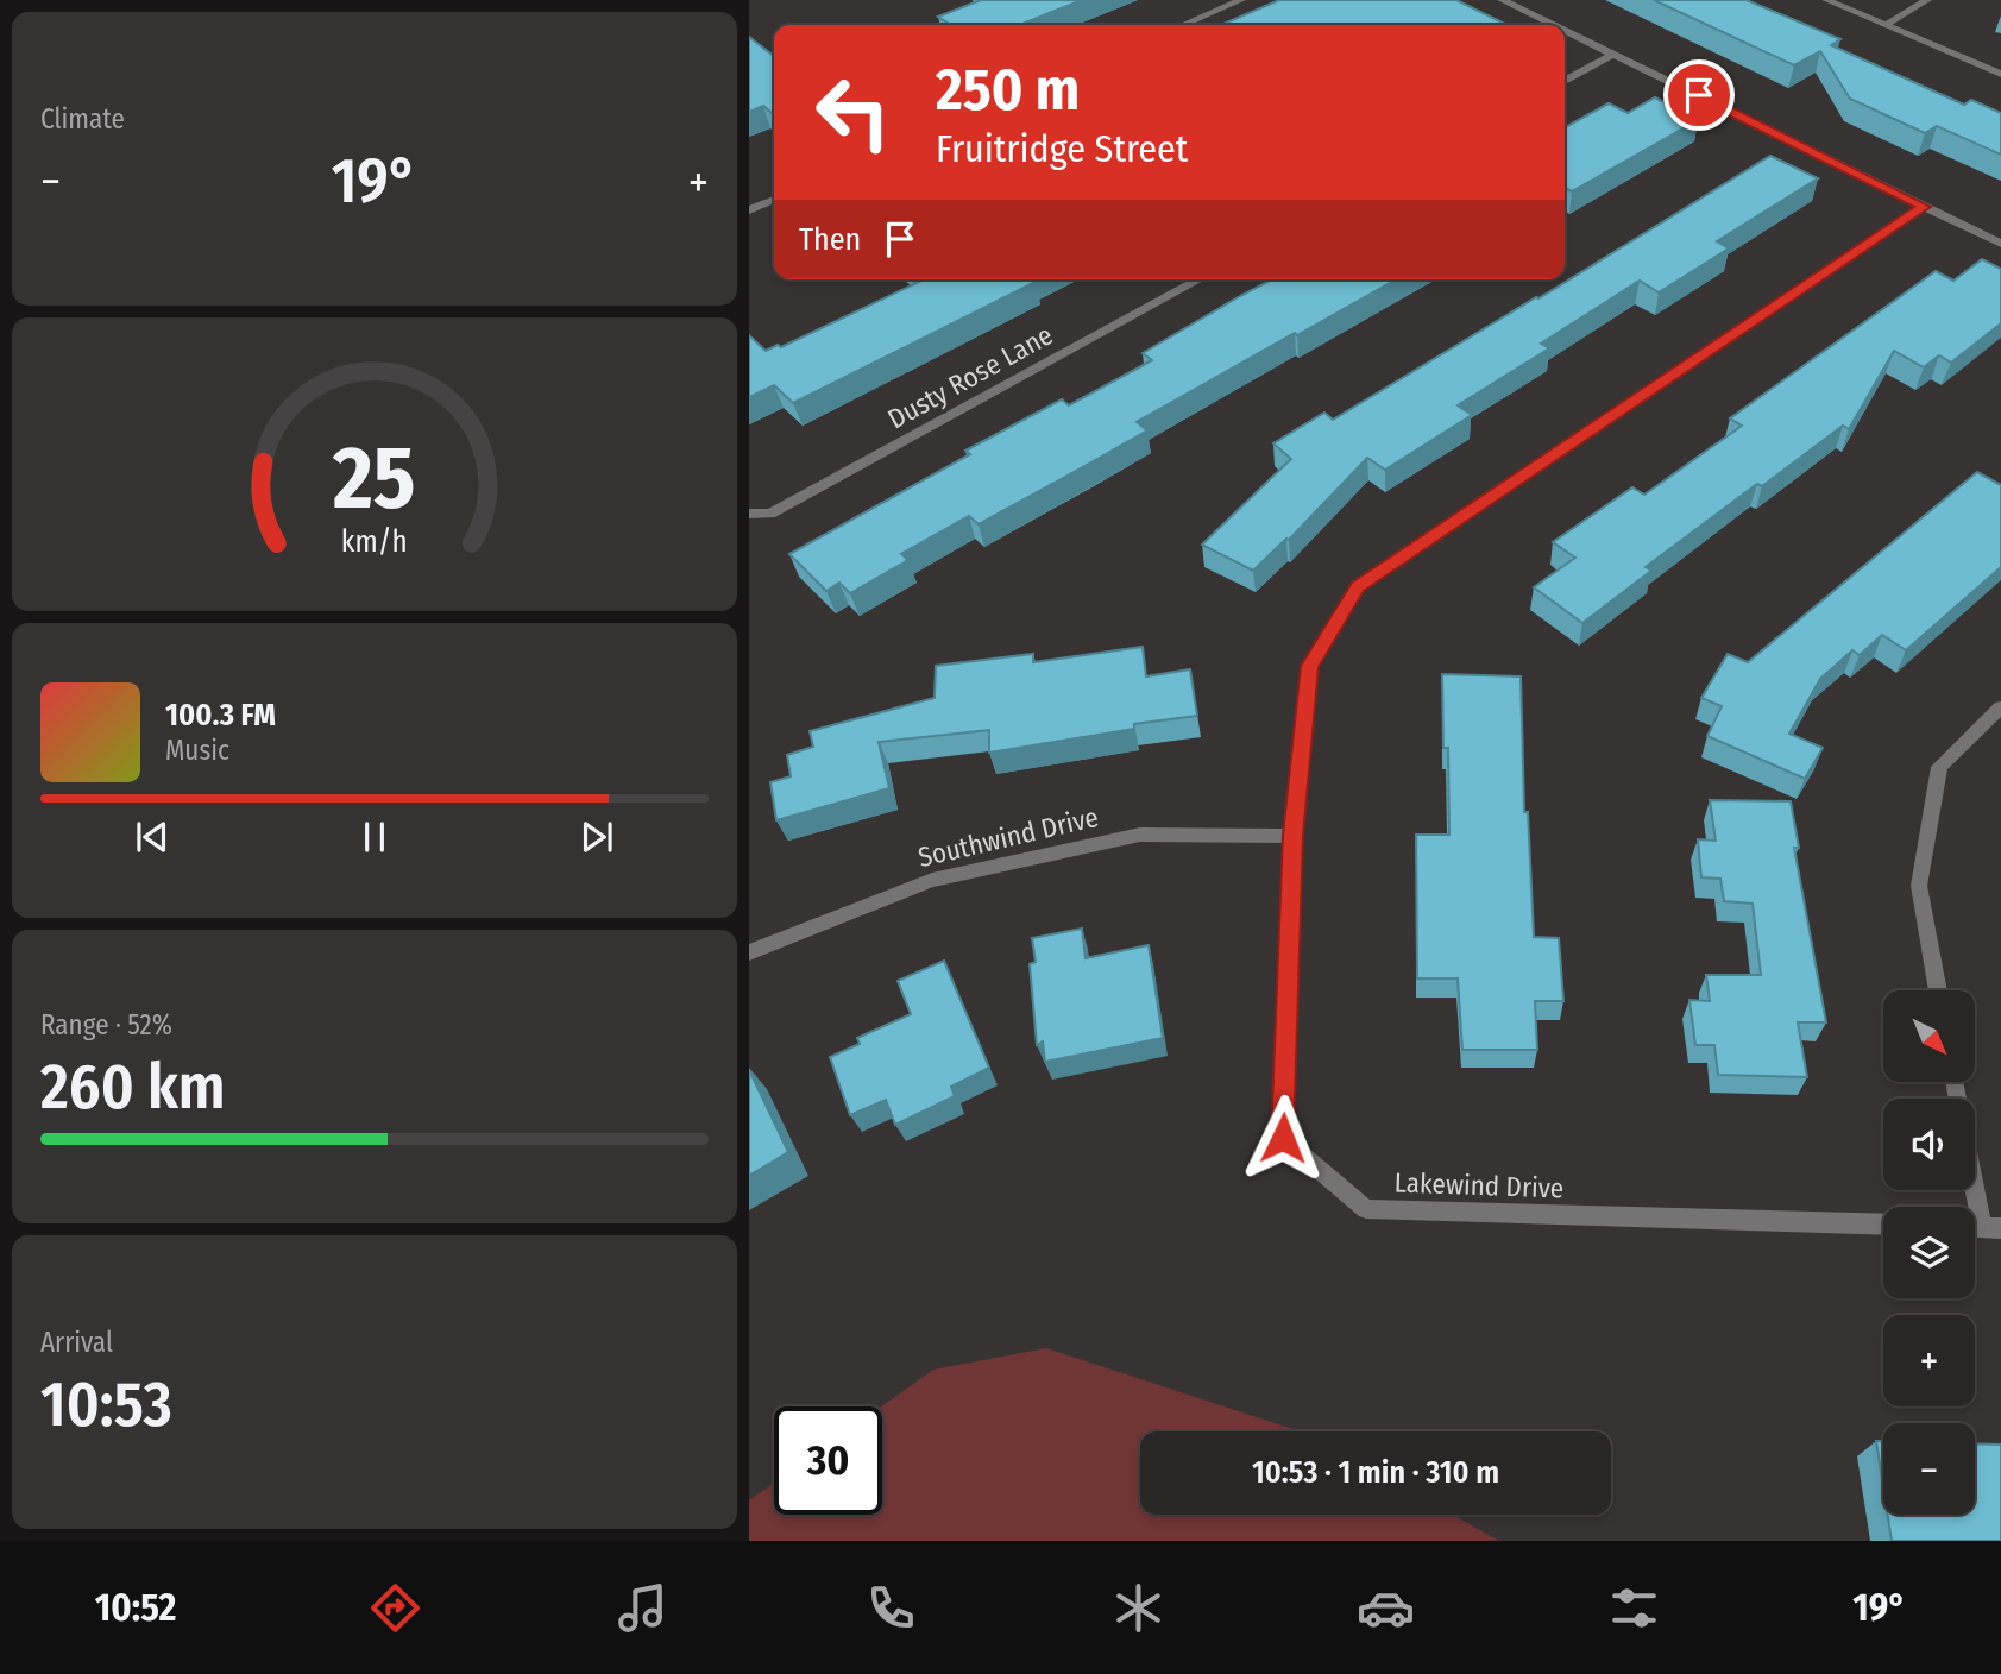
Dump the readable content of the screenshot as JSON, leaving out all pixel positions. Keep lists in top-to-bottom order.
{
  "streets": {
    "street": ["Dusty Rose Lane", "Southwind Drive", "Lakewind Drive"]
  },
  "crossings": [
    ["Southwind Drive", "Lakewind Drive"]
  ],
  "north": "bottom right",
  "page": {
    "tile": [
      "Climate",
      ["Range · 52%", "260 km"],
      ["Arrival", "10:53"]
    ],
    "turn": ["250 m", "Fruitridge Street"],
    "heat": ["−", "19°", "+"],
    "then": "Then",
    "song": ["100.3 FM", "Music"],
    "map_buttons": ["+", "−"],
    "limit": "30",
    "trip": "10:53 · 1 min · 310 m",
    "tabs": ["10:52", "19°"],
    "gauge": ["25", "km/h"]
  }
}
